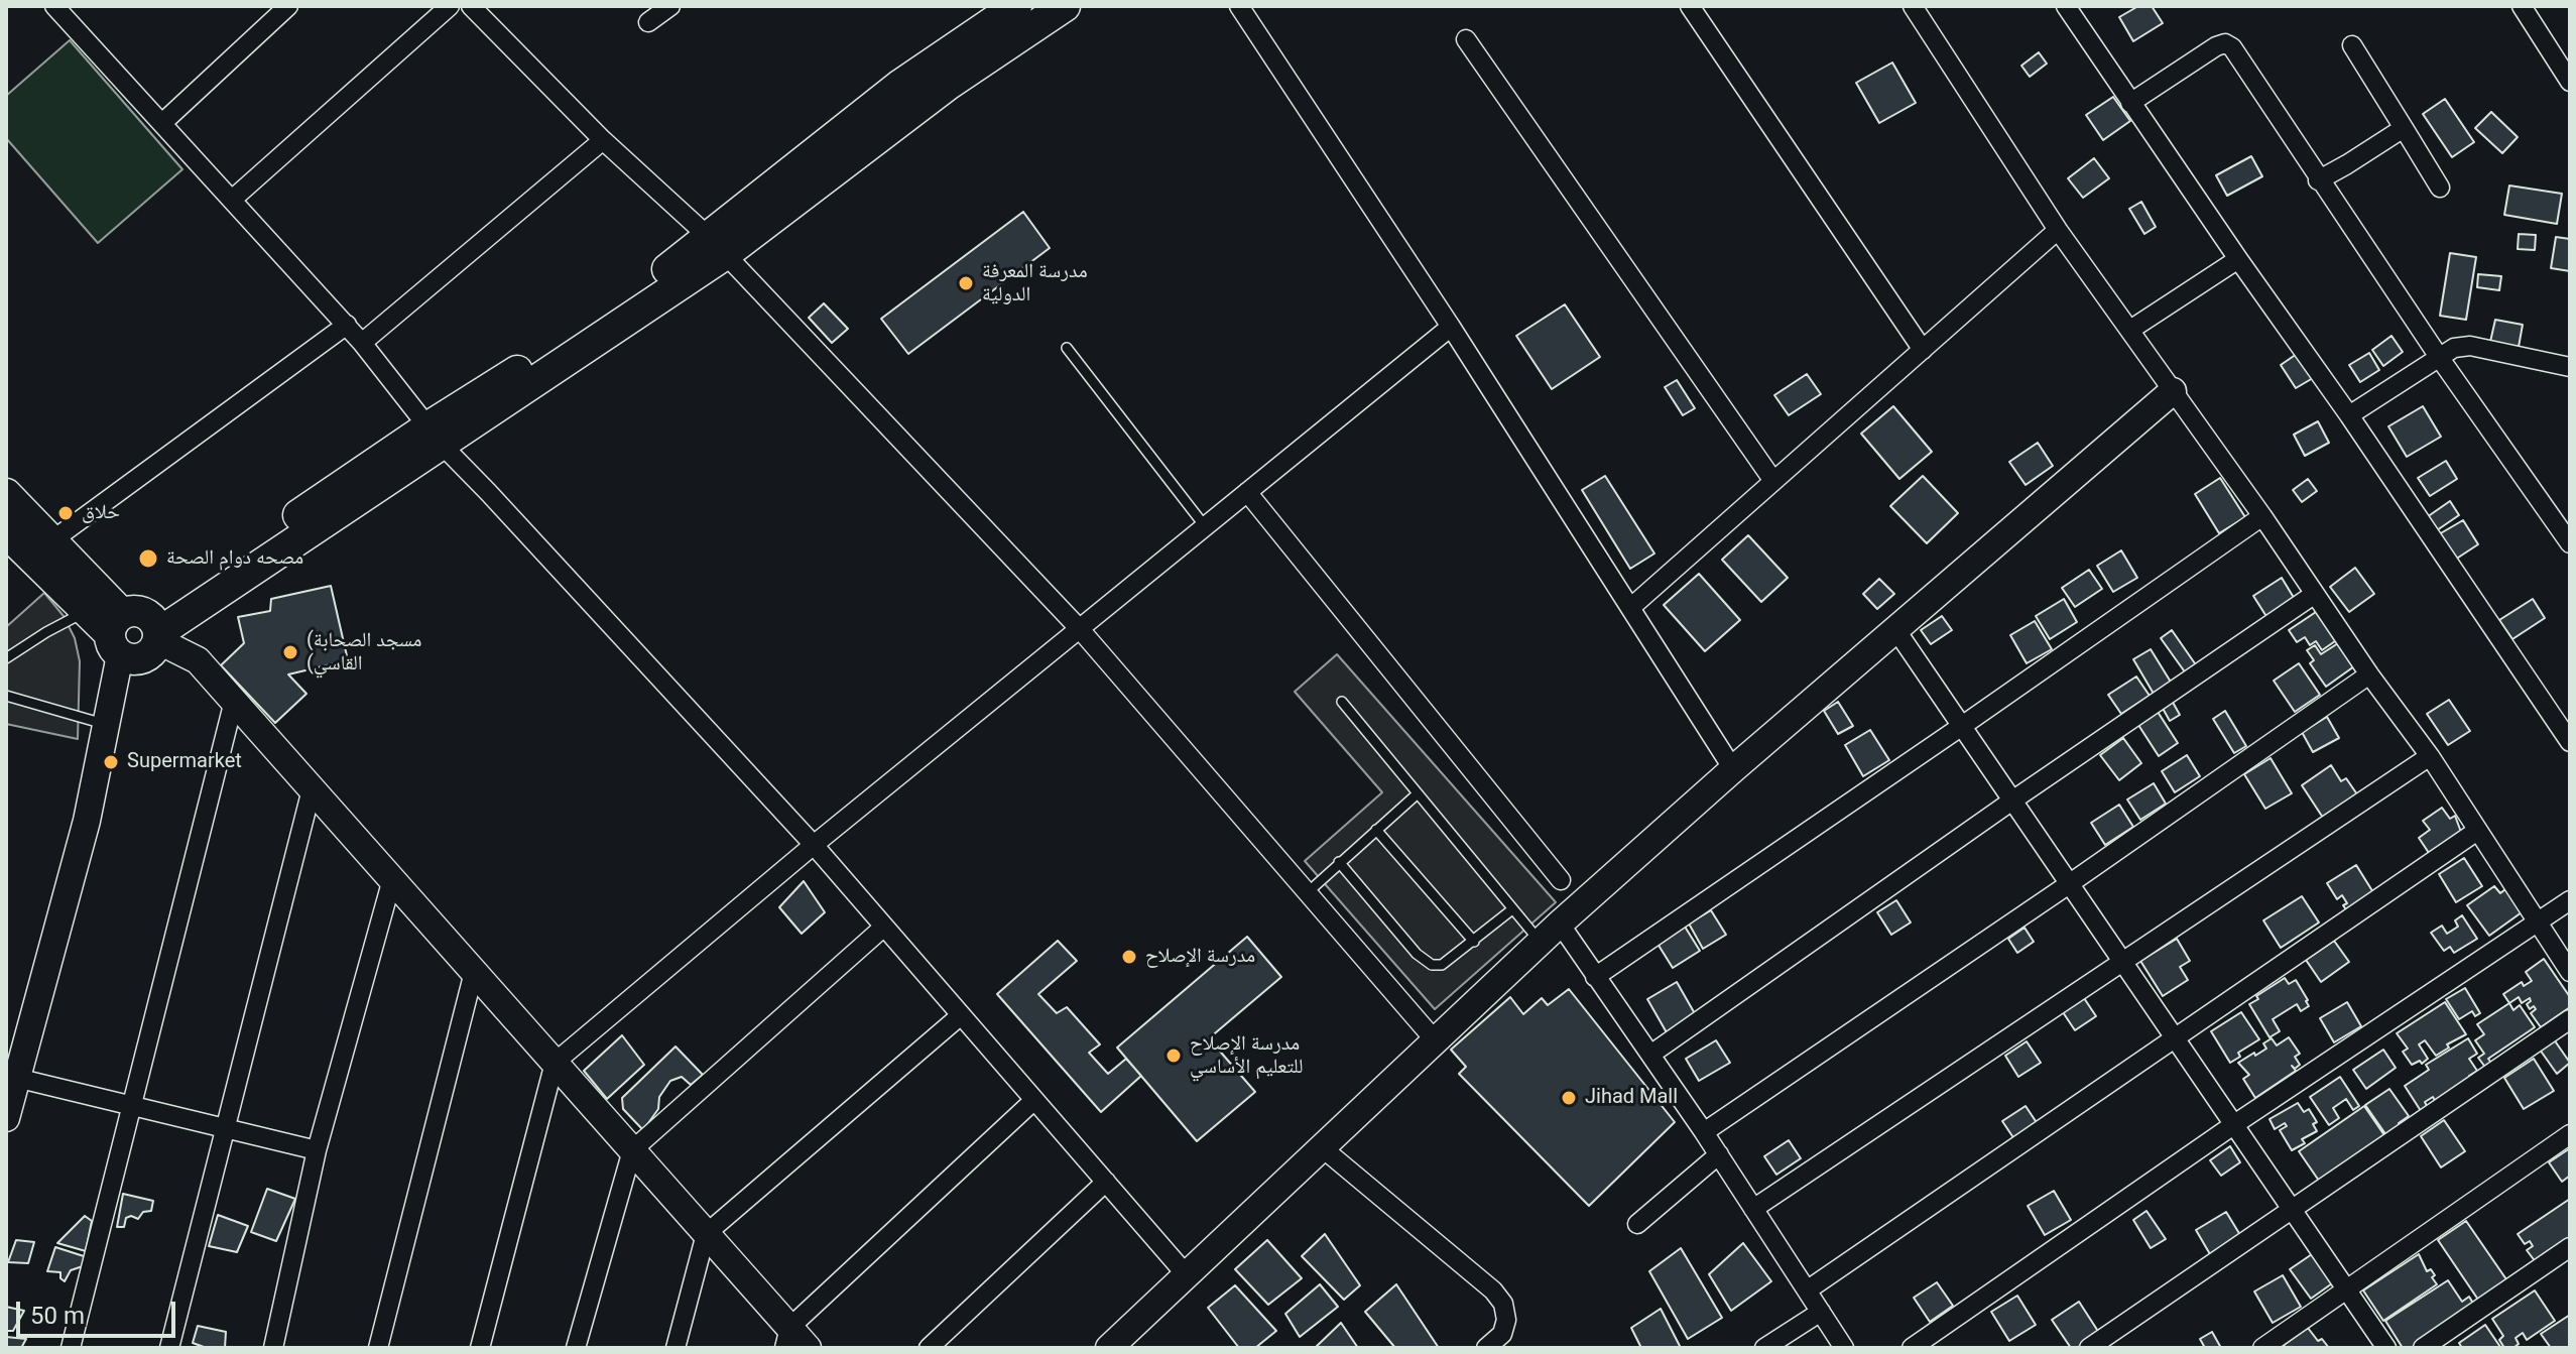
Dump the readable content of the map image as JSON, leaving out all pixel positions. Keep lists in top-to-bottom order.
{
  "places": [
    "مدرسة المعرفة الدولية",
    "حلاق",
    "مصحه دوام الصحة",
    "(مسجد الصحابة (القاسي",
    "Supermarket",
    "مدرسة الإصلاح",
    "مدرسة الإصلاح للتعليم الأساسي",
    "Jihad Mall"
  ],
  "scale_bar": "50 m"
}
